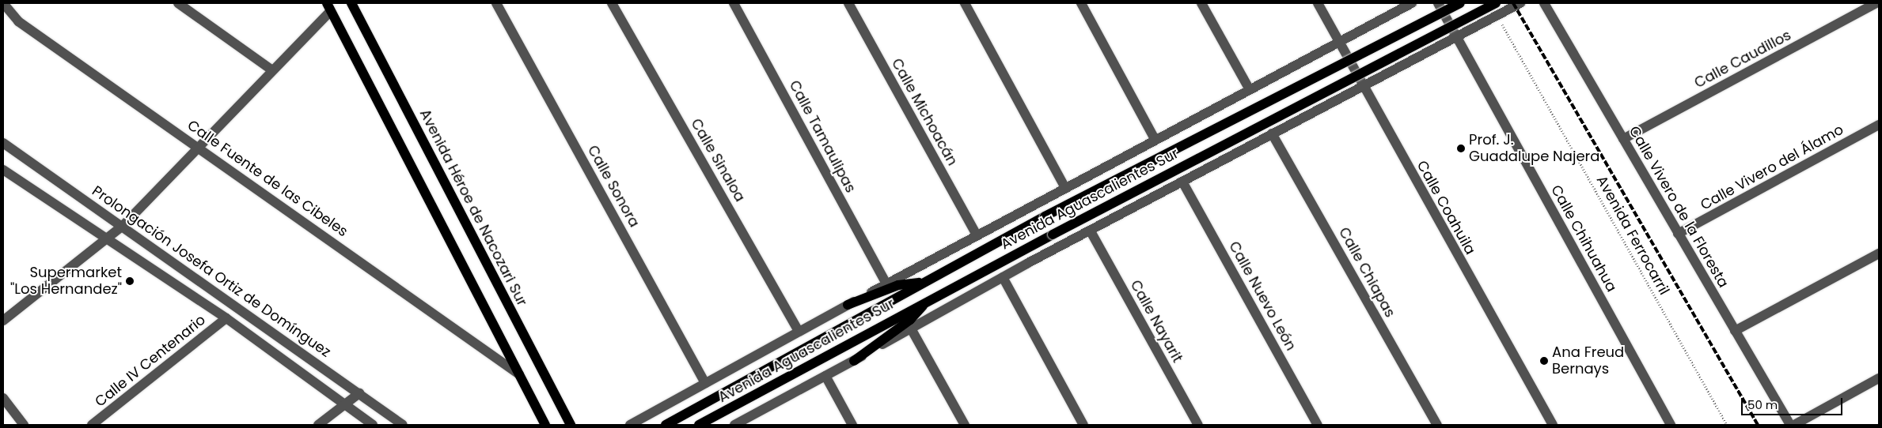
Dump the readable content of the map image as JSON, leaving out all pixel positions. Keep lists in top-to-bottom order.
{
  "streets": {
    "main road": ["Avenida Aguascalientes Sur", "Avenida Héroe de Nacozari Sur"],
    "street": [
      "Calle Caudillos",
      "Calle Michoacán",
      "Calle Tamaulipas",
      "Calle Sinaloa",
      "Calle Vivero del Álamo",
      "Calle Fuente de las Cibeles",
      "Calle Sonora",
      "Calle Vivero de la Floresta",
      "Calle Coahuila",
      "Calle Chihuahua",
      "Prolongación Josefa Ortiz de Domínguez",
      "Calle Chiapas",
      "Calle Nuevo León",
      "Calle Nayarit",
      "Calle IV Centenario"
    ],
    "path": ["Avenida Ferrocarril"]
  },
  "crossings": [
    ["Calle Caudillos", "Calle Vivero de la Floresta"],
    ["Calle Michoacán", "Avenida Aguascalientes Sur"],
    ["Calle Tamaulipas", "Avenida Aguascalientes Sur"],
    ["Calle Sinaloa", "Avenida Aguascalientes Sur"],
    ["Calle Vivero del Álamo", "Calle Vivero de la Floresta"],
    ["Calle Sonora", "Avenida Aguascalientes Sur"],
    ["Avenida Aguascalientes Sur", "Calle Coahuila"],
    ["Avenida Aguascalientes Sur", "Avenida Ferrocarril"],
    ["Avenida Aguascalientes Sur", "Calle Chihuahua"],
    ["Avenida Aguascalientes Sur", "Calle Chiapas"],
    ["Avenida Aguascalientes Sur", "Calle Nuevo León"],
    ["Avenida Aguascalientes Sur", "Calle Nayarit"]
  ],
  "places": ["Prof. J. Guadalupe Najera", "Supermarket \"Los Hernandez\"", "Ana Freud Bernays"],
  "scale_bar": "50 m"
}
